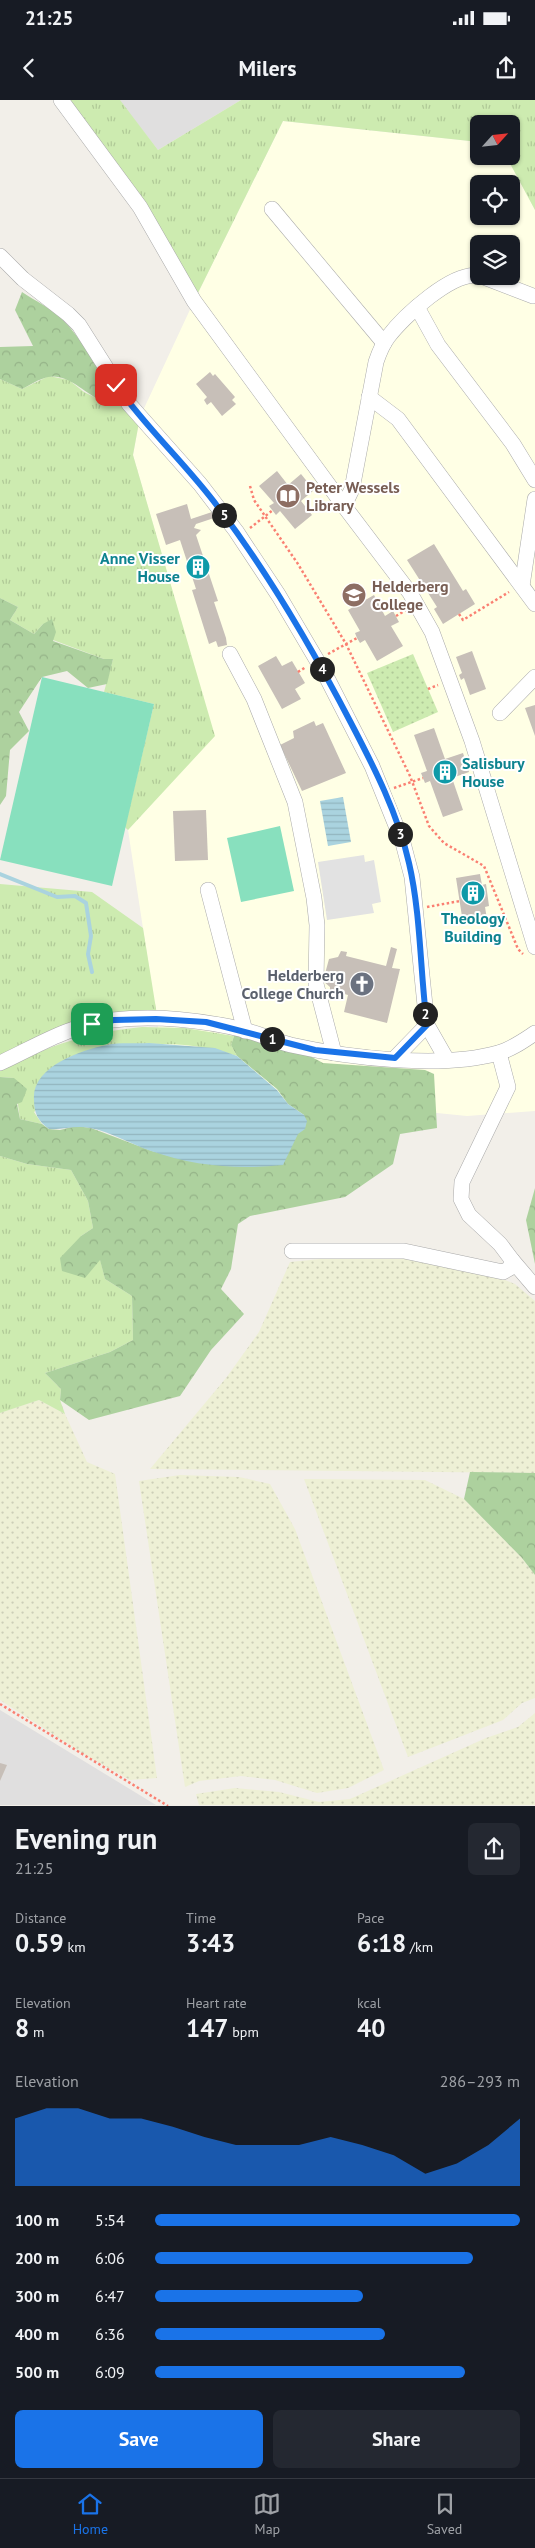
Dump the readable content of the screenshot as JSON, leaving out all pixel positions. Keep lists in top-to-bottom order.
{
  "places": {
    "library": ["Peter Wessels Library"],
    "building": ["Anne Visser House", "Salisbury House", "Theology Building"],
    "school or university": ["Helderberg College"],
    "church": ["Helderberg College Church"]
  },
  "north": "top right",
  "page": {
    "status": "21:25",
    "header": "Milers",
    "pins": [
      "5",
      "4",
      "3",
      "2",
      "1"
    ],
    "heading": ["Evening run", "21:25"],
    "stats": [
      ["Distance", "0.59 km"],
      ["Time", "3:43"],
      ["Pace", "6:18 /km"],
      ["Elevation", "8 m"],
      ["Heart rate", "147 bpm"],
      ["kcal", "40"]
    ],
    "chart": ["Elevation", "286–293 m"],
    "list": [
      {
        "name": "100 m",
        "note": "5:54"
      },
      {
        "name": "200 m",
        "note": "6:06"
      },
      {
        "name": "300 m",
        "note": "6:47"
      },
      {
        "name": "400 m",
        "note": "6:36"
      },
      {
        "name": "500 m",
        "note": "6:09"
      }
    ],
    "buttons": ["Save", "Share"],
    "tabs": ["Home", "Map", "Saved"]
  }
}
